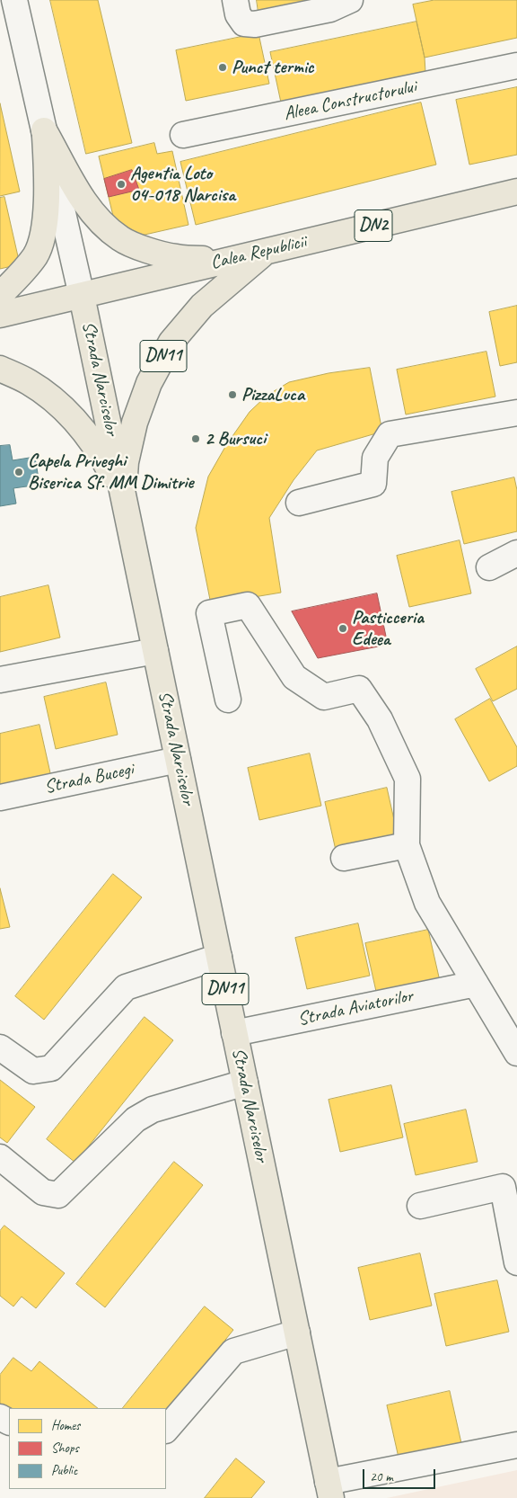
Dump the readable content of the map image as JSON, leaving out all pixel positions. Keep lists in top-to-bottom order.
{
  "streets": {
    "main road": [
      "DN2",
      "Calea Republicii",
      "DN11",
      "Strada Narciselor"
    ],
    "street": ["Aleea Constructorului", "Strada Bucegi", "Strada Aviatorilor"]
  },
  "crossings": [
    ["Calea Republicii", "DN11"],
    ["Calea Republicii", "Strada Narciselor"],
    ["DN11", "Strada Narciselor"],
    ["Strada Narciselor", "Strada Bucegi"],
    ["Strada Narciselor", "Strada Aviatorilor"]
  ],
  "places": [
    "Punct termic",
    "Agentia Loto 04-018 Narcisa",
    "PizzaLuca",
    "2 Bursuci",
    "Capela Priveghi Biserica Sf. MM Dimitrie",
    "Pasticceria Edeea"
  ],
  "legend": ["Homes", "Shops", "Public"],
  "scale_bar": "20 m"
}
